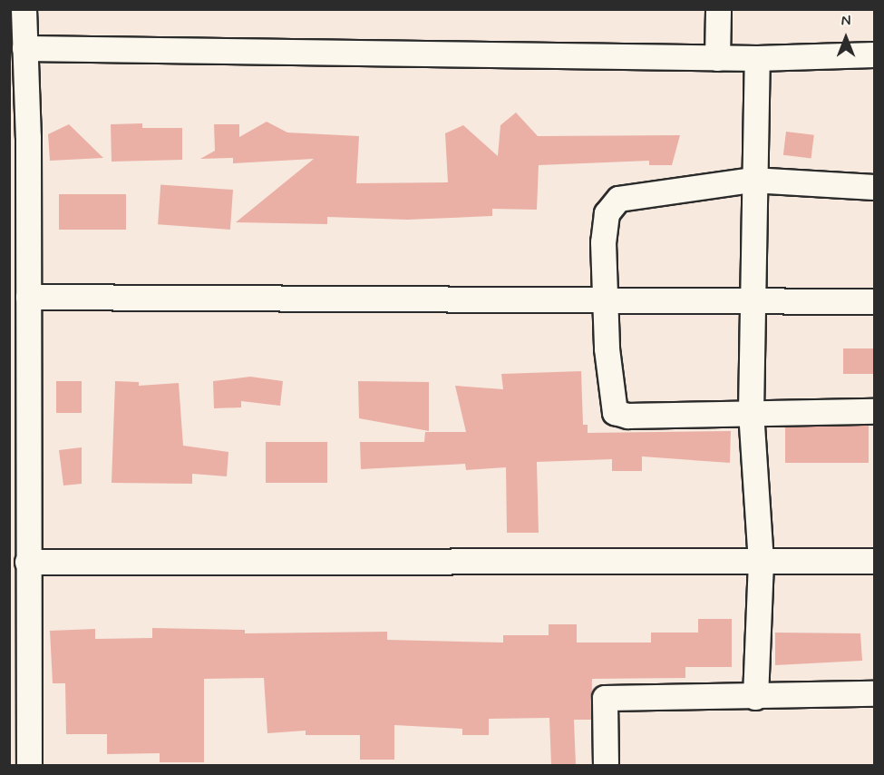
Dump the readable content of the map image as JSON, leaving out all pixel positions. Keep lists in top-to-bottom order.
{
  "north": "top"
}
